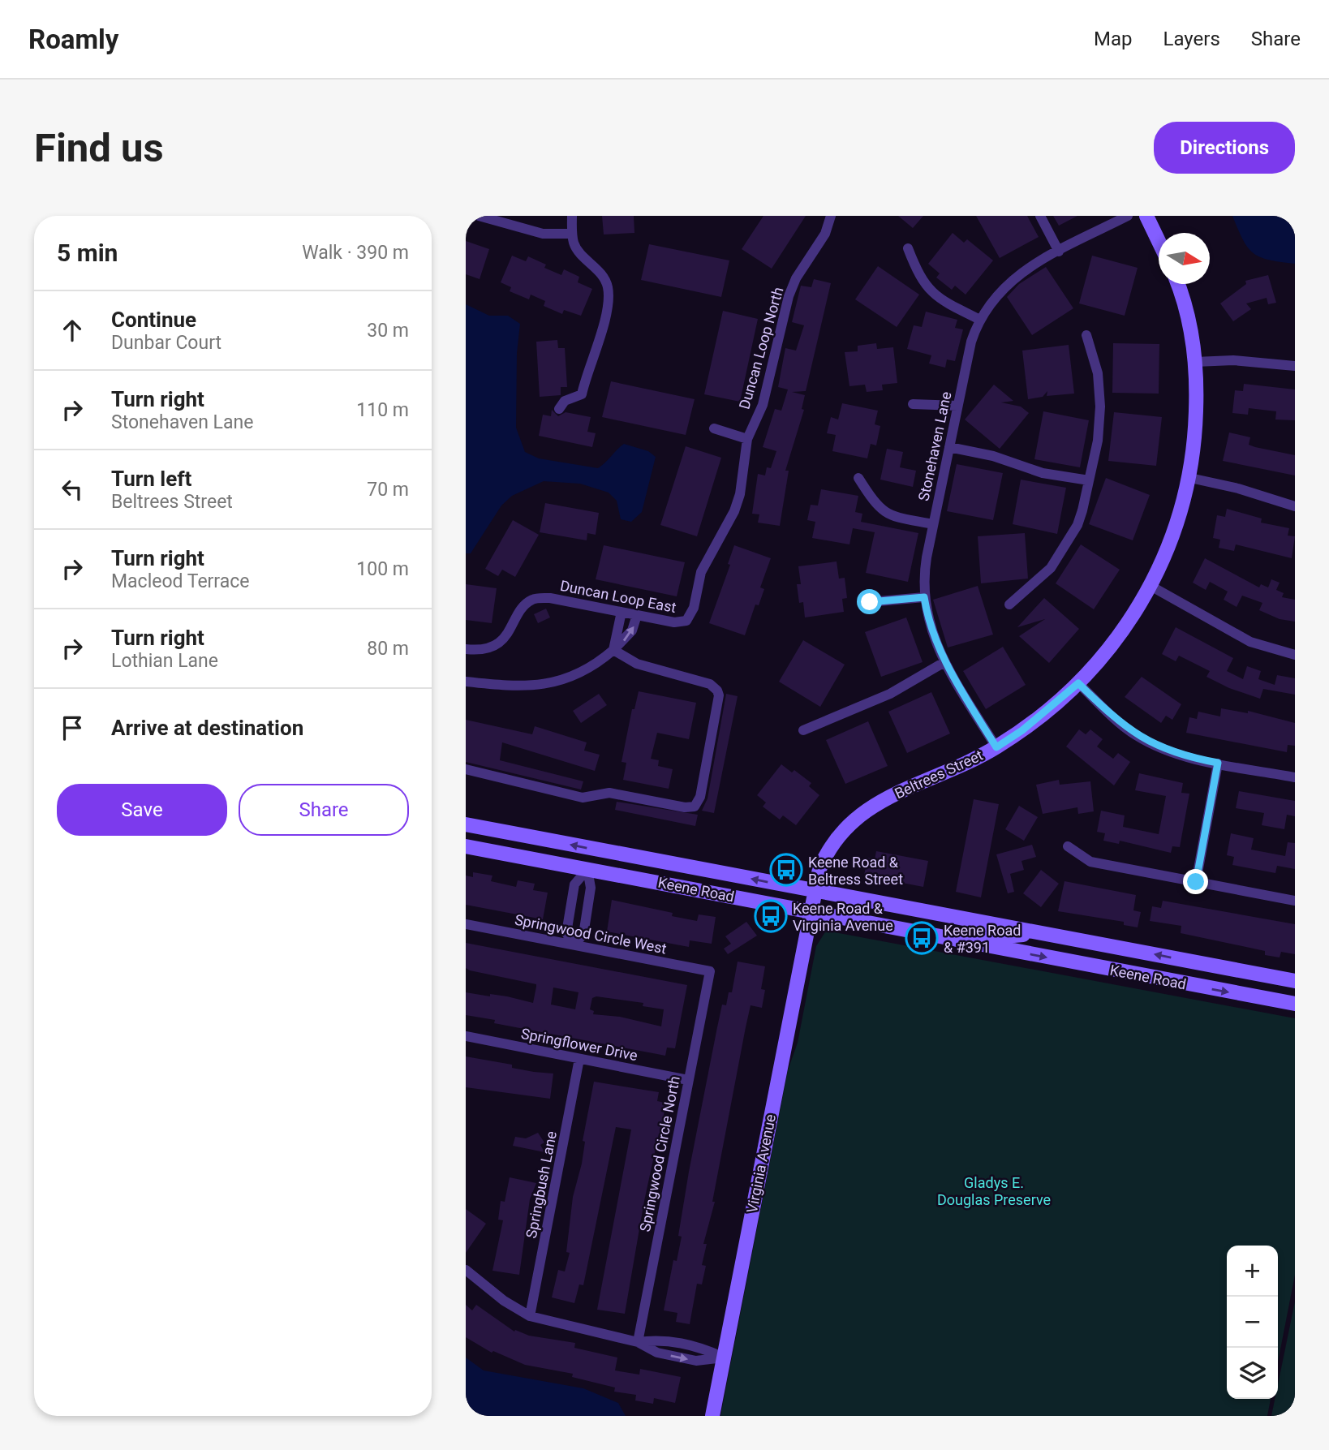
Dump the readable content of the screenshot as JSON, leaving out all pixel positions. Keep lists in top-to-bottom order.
{
  "streets": {
    "main road": ["Beltrees Street", "Keene Road", "Virginia Avenue"],
    "street": [
      "Duncan Loop North",
      "Stonehaven Lane",
      "Duncan Loop East",
      "Springwood Circle West",
      "Springflower Drive",
      "Springwood Circle North",
      "Springbush Lane"
    ]
  },
  "crossings": [
    ["Duncan Loop North", "Duncan Loop East"],
    ["Stonehaven Lane", "Beltrees Street"],
    ["Beltrees Street", "Keene Road"],
    ["Beltrees Street", "Virginia Avenue"],
    ["Keene Road", "Virginia Avenue"],
    ["Springwood Circle West", "Springwood Circle North"],
    ["Springflower Drive", "Springwood Circle North"],
    ["Springflower Drive", "Springbush Lane"]
  ],
  "parks": ["Gladys E. Douglas Preserve"],
  "places": {
    "bus stop": ["Keene Road & Beltress Street", "Keene Road & Virginia Avenue", "Keene Road & #391"]
  },
  "north": "right",
  "page": {
    "header": "Roamly",
    "nav": ["Map", "Layers", "Share"],
    "buttons": [
      "Directions",
      ["Save", "Share"]
    ],
    "title": "Find us",
    "heading": ["5 min", "Walk · 390 m"],
    "list": [
      ["Continue", "Dunbar Court", "30 m"],
      ["Turn right", "Stonehaven Lane", "110 m"],
      ["Turn left", "Beltrees Street", "70 m"],
      ["Turn right", "Macleod Terrace", "100 m"],
      ["Turn right", "Lothian Lane", "80 m"],
      "Arrive at destination"
    ],
    "map_buttons": ["+", "−"]
  }
}
